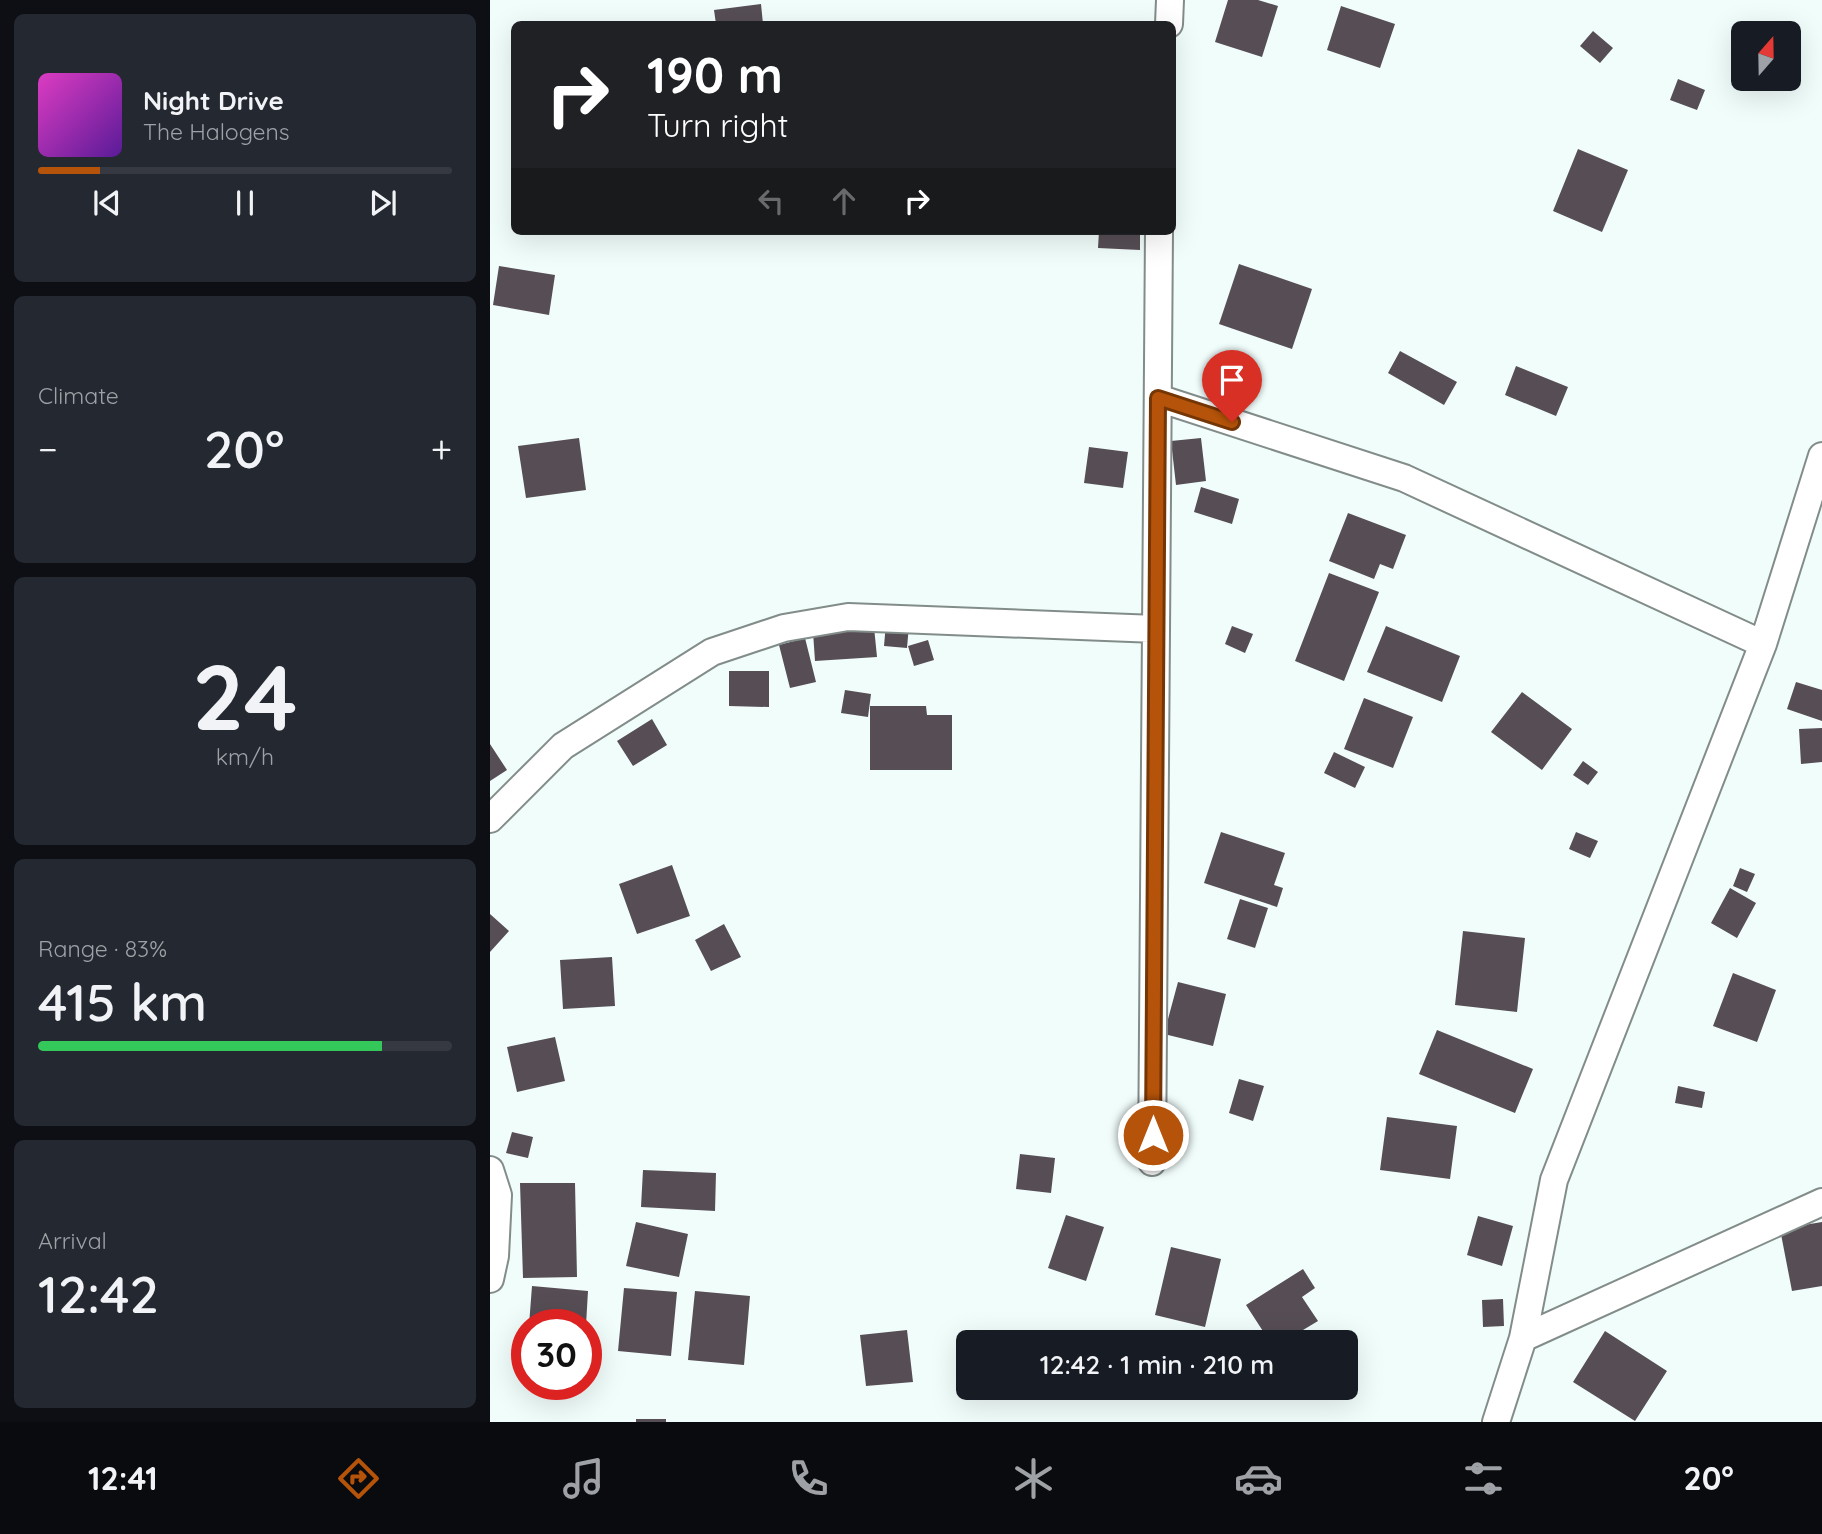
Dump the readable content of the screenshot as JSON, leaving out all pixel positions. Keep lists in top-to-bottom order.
{
  "north": "top",
  "page": {
    "turn": ["190 m", "Turn right"],
    "song": ["Night Drive", "The Halogens"],
    "tile": [
      "Climate",
      ["24", "km/h"],
      ["Range · 83%", "415 km"],
      ["Arrival", "12:42"]
    ],
    "heat": ["−", "20°", "+"],
    "limit": "30",
    "trip": "12:42 · 1 min · 210 m",
    "tabs": ["12:41", "20°"]
  }
}
